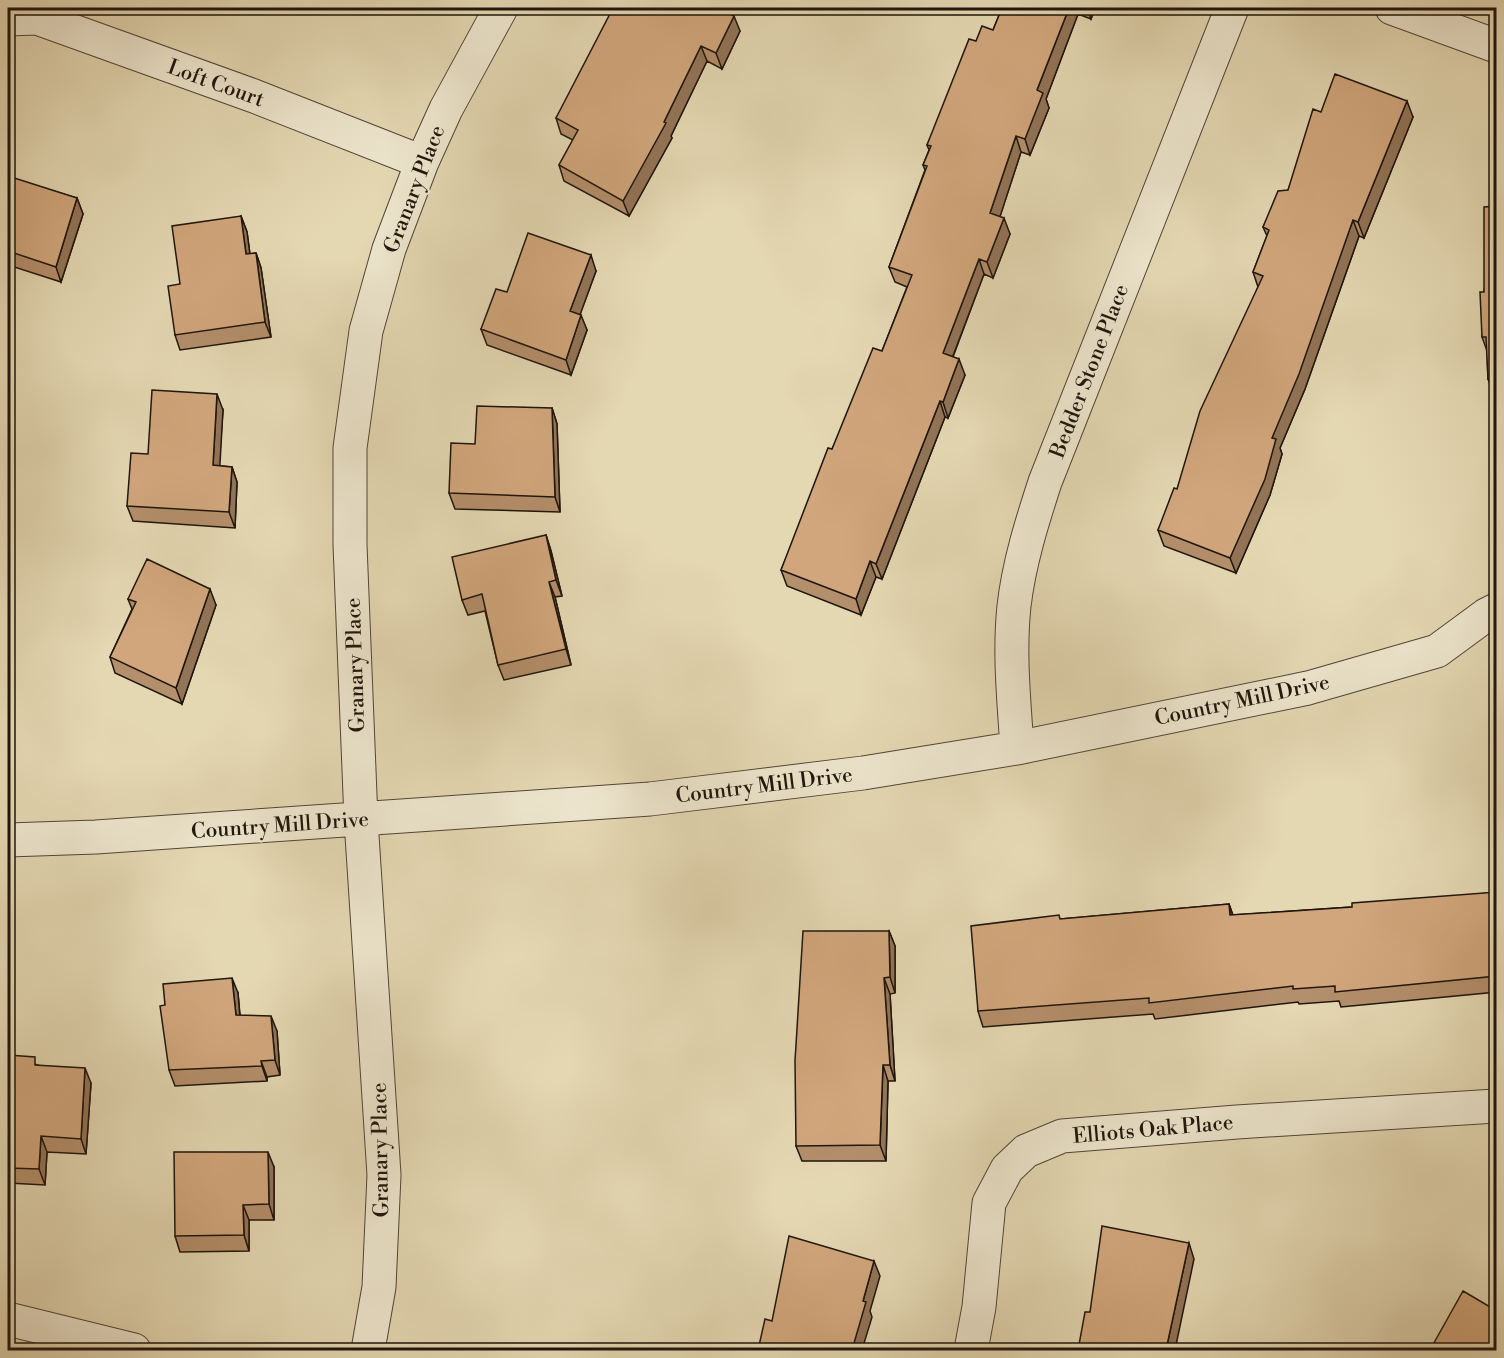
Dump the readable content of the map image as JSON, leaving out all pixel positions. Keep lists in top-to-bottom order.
{
  "streets": {
    "street": [
      "Loft Court",
      "Granary Place",
      "Bedder Stone Place",
      "Country Mill Drive",
      "Elliots Oak Place"
    ]
  },
  "crossings": [
    ["Loft Court", "Granary Place"],
    ["Granary Place", "Country Mill Drive"],
    ["Bedder Stone Place", "Country Mill Drive"]
  ]
}
